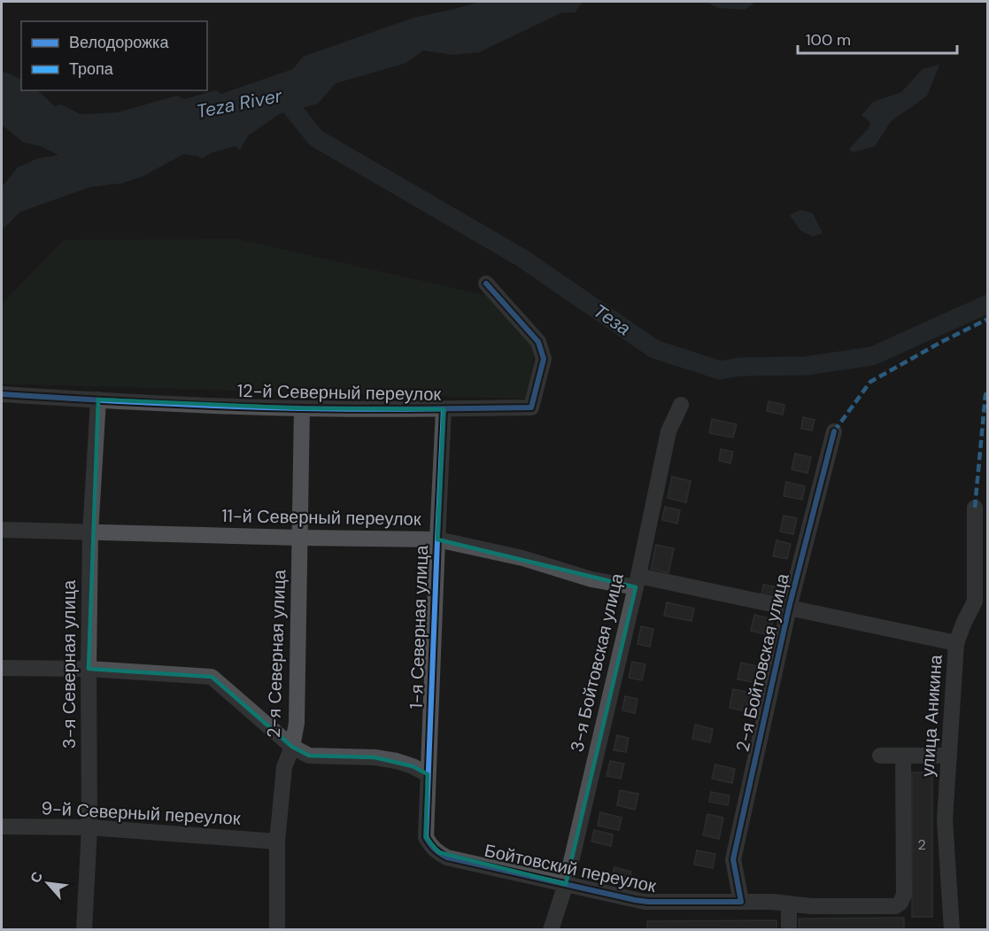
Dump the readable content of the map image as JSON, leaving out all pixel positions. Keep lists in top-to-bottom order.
{
  "streets": {
    "street": [
      "12-й Северный переулок",
      "11-й Северный переулок",
      "1-я Северная улица",
      "2-я Северная улица",
      "3-я Бойтовская улица",
      "2-я Бойтовская улица",
      "3-я Северная улица",
      "улица Аникина",
      "9-й Северный переулок",
      "Бойтовский переулок"
    ]
  },
  "crossings": [
    ["12-й Северный переулок", "1-я Северная улица"],
    ["12-й Северный переулок", "2-я Северная улица"],
    ["12-й Северный переулок", "3-я Северная улица"],
    ["11-й Северный переулок", "1-я Северная улица"],
    ["11-й Северный переулок", "2-я Северная улица"],
    ["11-й Северный переулок", "3-я Бойтовская улица"],
    ["11-й Северный переулок", "2-я Бойтовская улица"],
    ["11-й Северный переулок", "3-я Северная улица"],
    ["11-й Северный переулок", "улица Аникина"],
    ["1-я Северная улица", "Бойтовский переулок"],
    ["2-я Северная улица", "9-й Северный переулок"],
    ["3-я Бойтовская улица", "Бойтовский переулок"],
    ["2-я Бойтовская улица", "Бойтовский переулок"],
    ["3-я Северная улица", "9-й Северный переулок"]
  ],
  "water": ["Teza River", "Теза"],
  "house_numbers": ["2"],
  "legend": ["Велодорожка", "Тропа"],
  "scale_bar": "100 m",
  "north": "top left"
}
